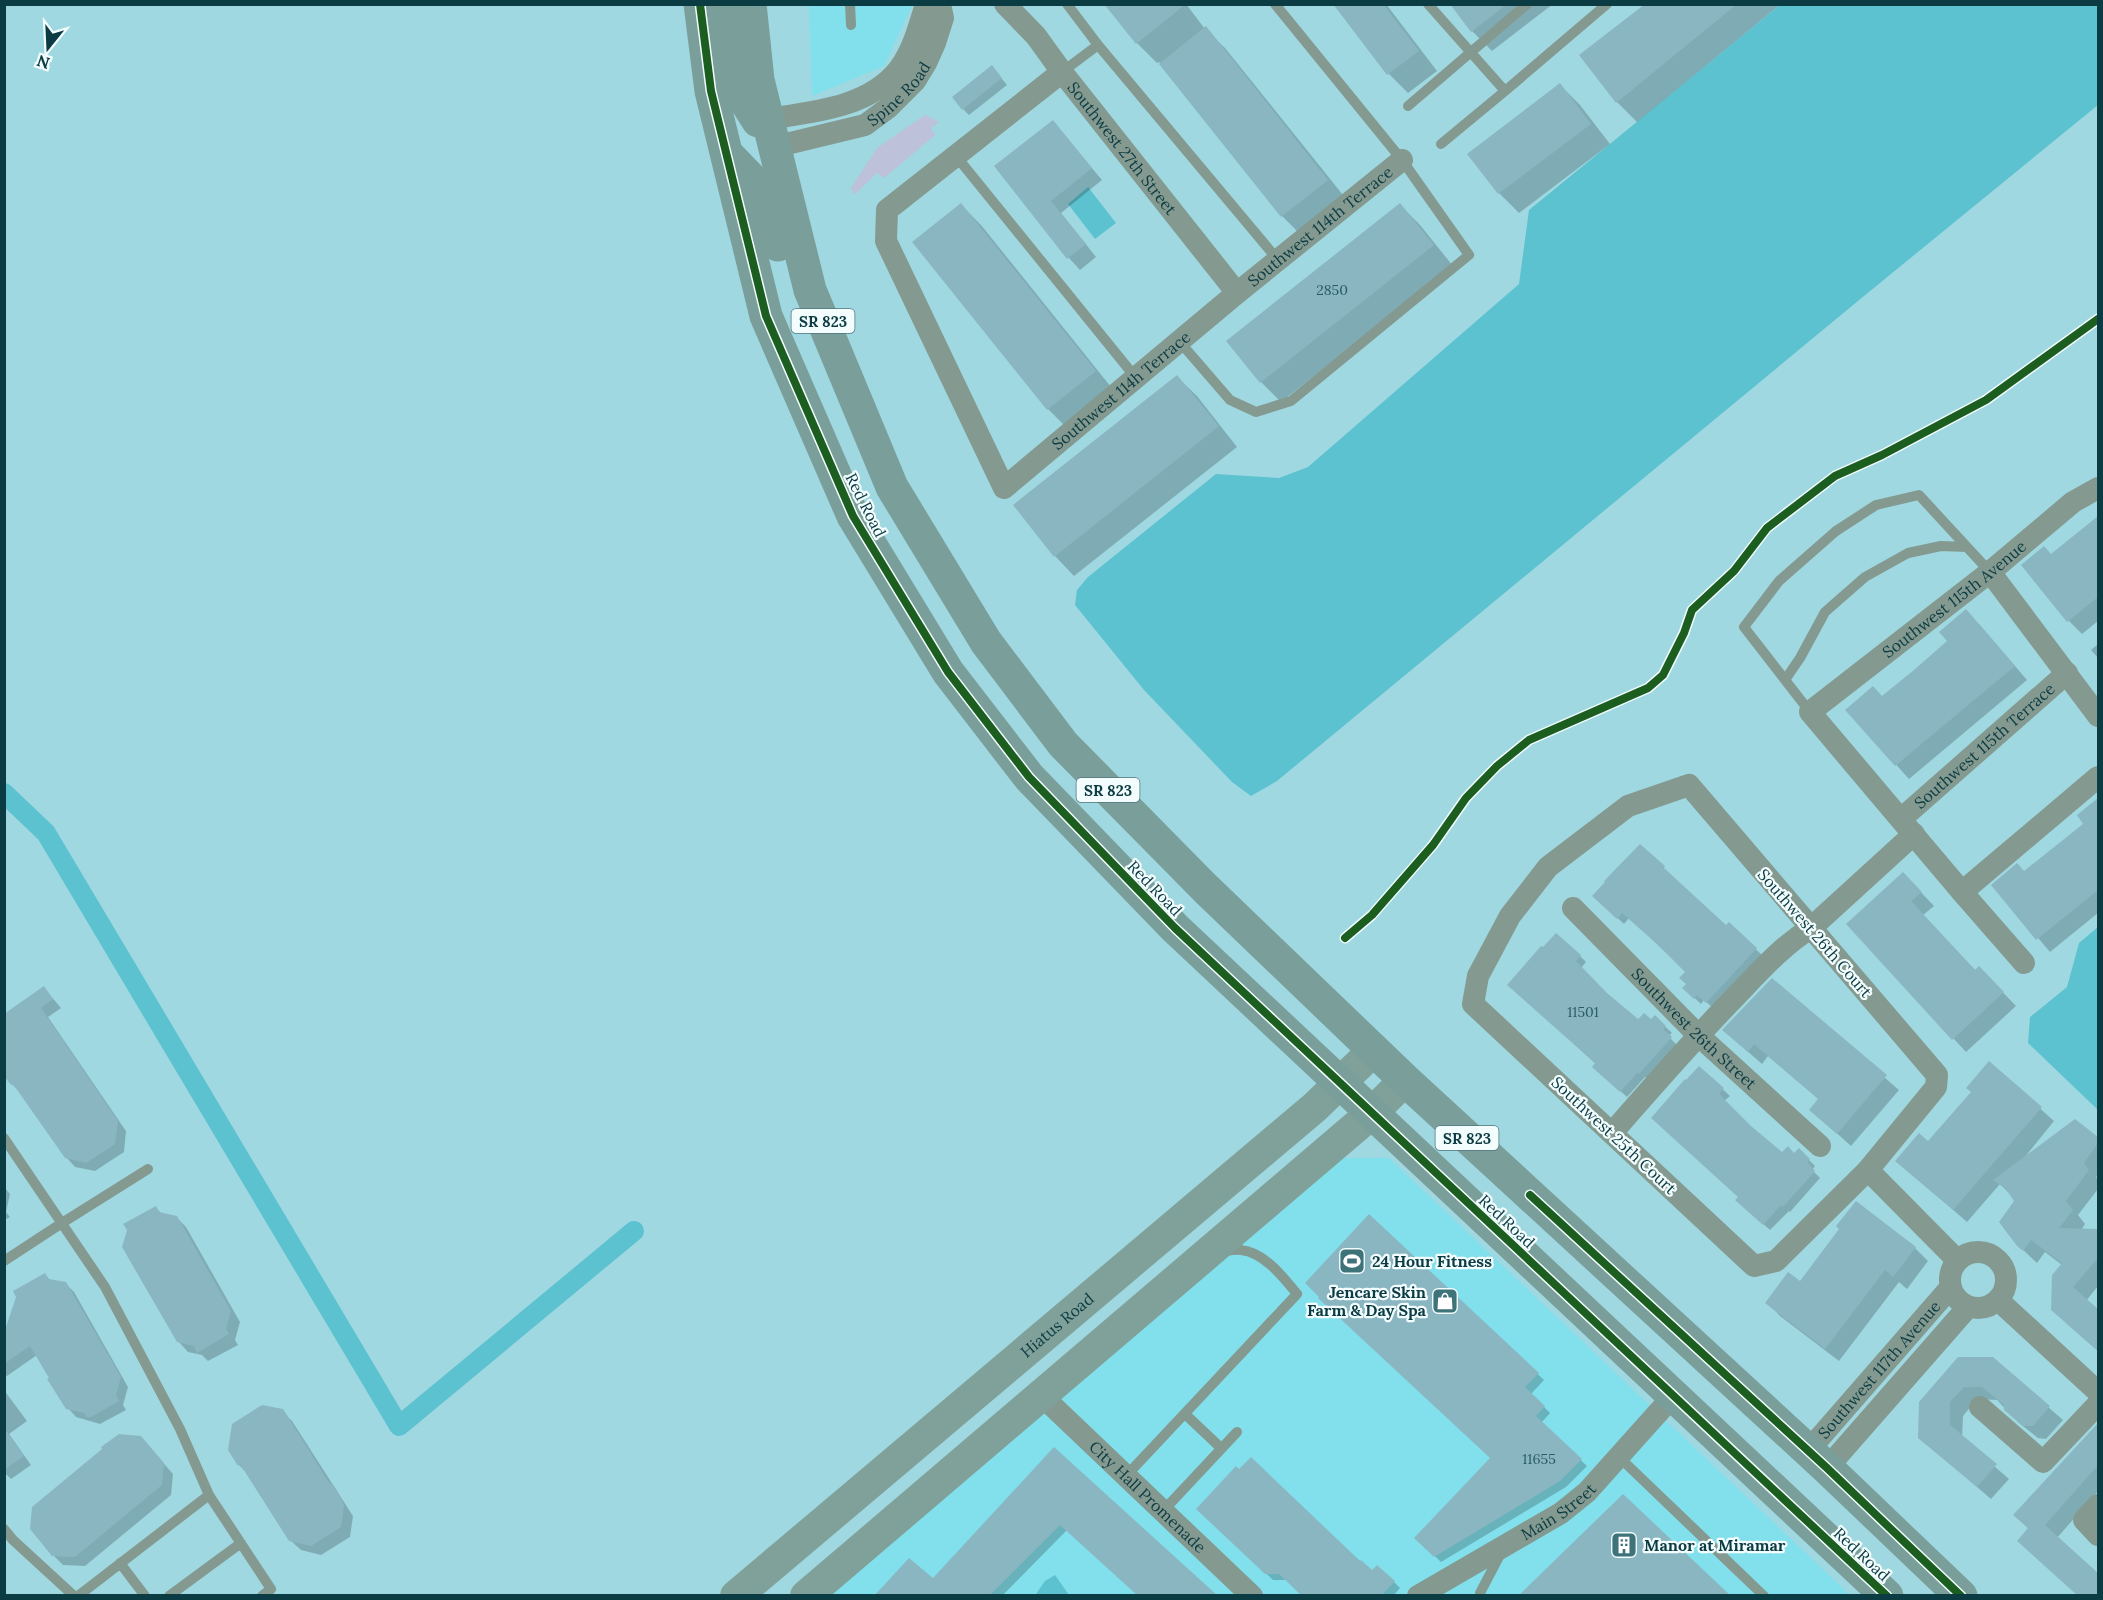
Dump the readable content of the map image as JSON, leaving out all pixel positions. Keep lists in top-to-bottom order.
{
  "streets": {
    "highway": ["SR 823", "Red Road"],
    "main road": ["Hiatus Road"],
    "street": [
      "Spine Road",
      "Southwest 27th Street",
      "Southwest 114th Terrace",
      "Southwest 114h Terrace",
      "Southwest 115th Avenue",
      "Southwest 115th Terrace",
      "Southwest 26th Court",
      "Southwest 26th Street",
      "Southwest 25th Court",
      "Southwest 117th Avenue",
      "City Hall Promenade",
      "Main Street"
    ]
  },
  "crossings": [
    ["Spine Road", "Red Road"],
    ["Southwest 27th Street", "Southwest 114th Terrace"],
    ["Southwest 27th Street", "Southwest 114h Terrace"],
    ["Southwest 114th Terrace", "Southwest 114h Terrace"],
    ["Red Road", "Hiatus Road"],
    ["Red Road", "Southwest 117th Avenue"],
    ["Red Road", "Main Street"],
    ["Southwest 115th Terrace", "Southwest 26th Court"],
    ["Southwest 115th Terrace", "Southwest 26th Street"],
    ["Southwest 115th Terrace", "Southwest 25th Court"],
    ["Southwest 26th Court", "Southwest 25th Court"]
  ],
  "places": {
    "sports": ["24 Hour Fitness"],
    "shop": ["Jencare Skin Farm & Day Spa"],
    "building": ["Manor at Miramar"]
  },
  "house_numbers": ["2850", "11501", "11655"],
  "north": "bottom"
}
